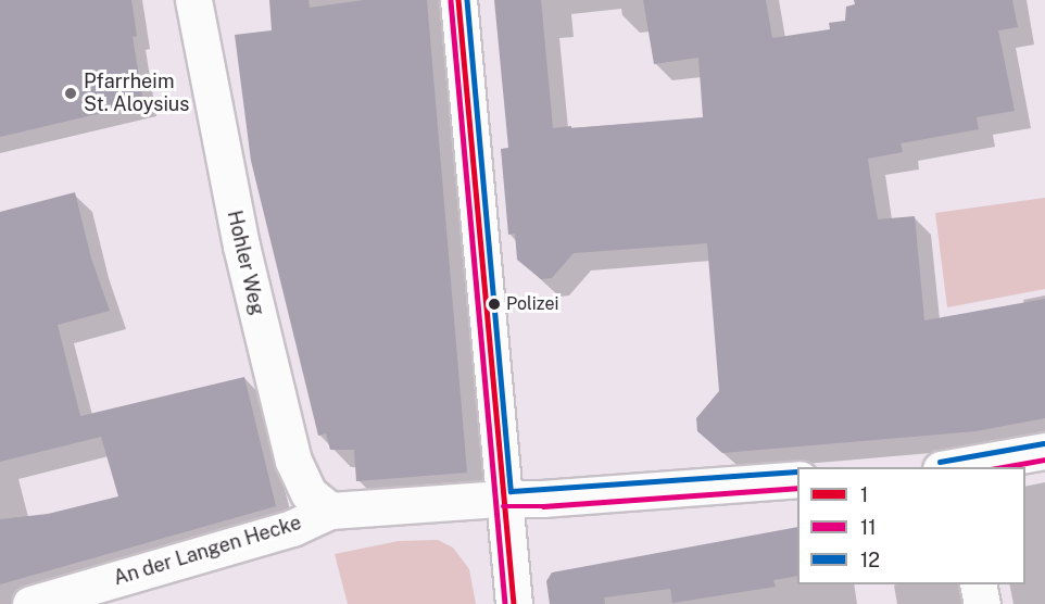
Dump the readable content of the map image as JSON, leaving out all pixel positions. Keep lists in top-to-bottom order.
{
  "streets": {
    "street": ["Hohler Weg", "An der Langen Hecke"]
  },
  "crossings": [
    ["Hohler Weg", "An der Langen Hecke"]
  ],
  "places": ["Pfarrheim St. Aloysius", "Polizei"],
  "lines": ["transit line 1", "transit line 12", "transit line 11"],
  "legend": ["1", "11", "12"]
}
